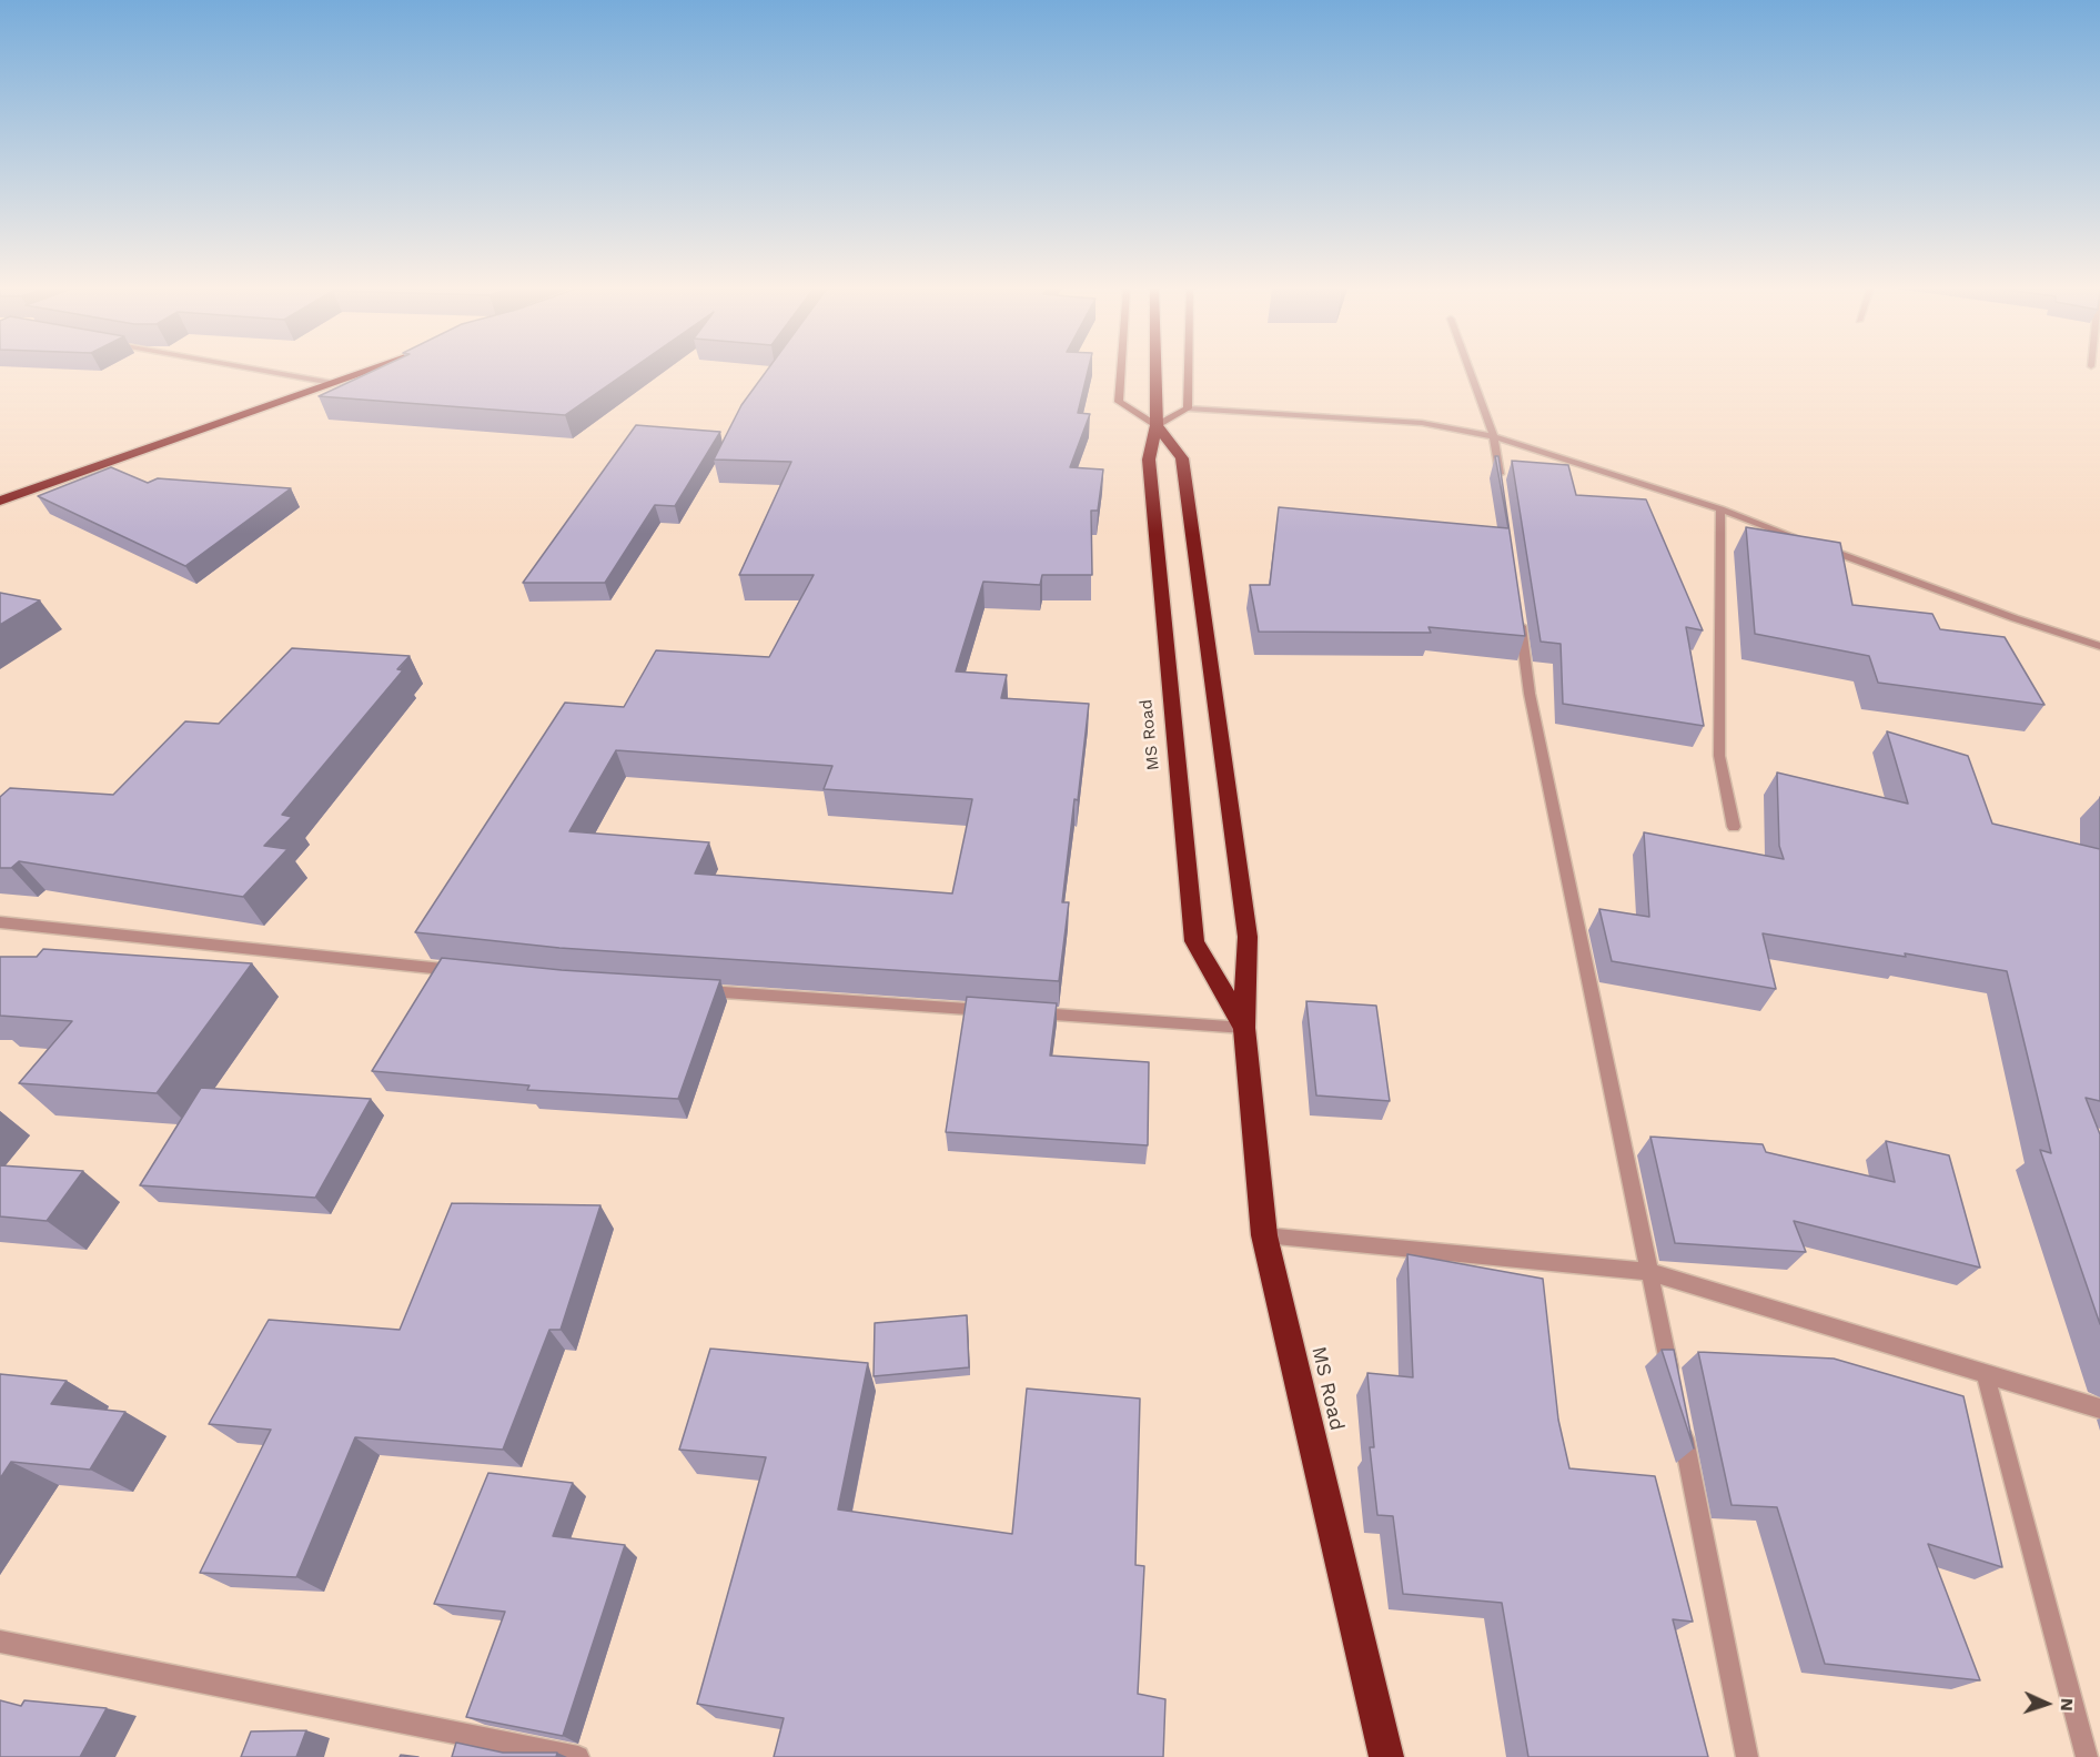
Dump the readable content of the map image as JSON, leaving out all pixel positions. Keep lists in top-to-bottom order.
{
  "streets": {
    "highway": ["MS Road"]
  },
  "north": "right"
}
